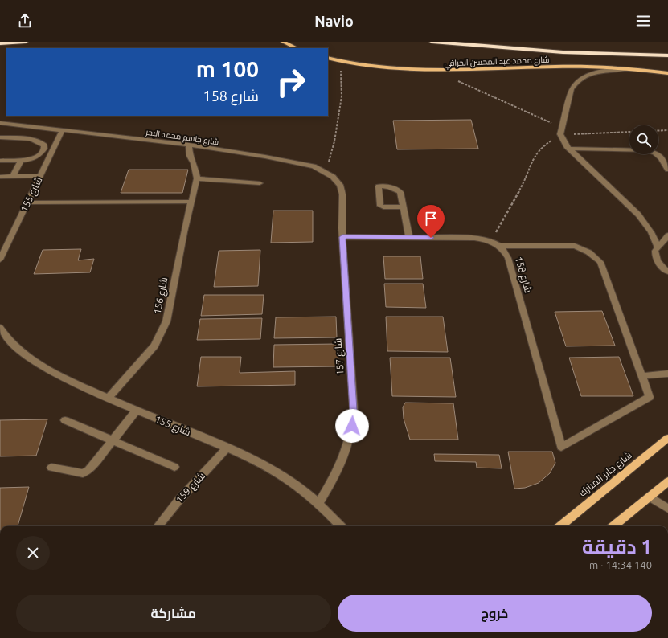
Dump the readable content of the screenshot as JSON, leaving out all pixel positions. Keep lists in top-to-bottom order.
{
  "streets": {
    "main road": ["شارع محمد عبد المحسن الخرافي", "شارع جابر المبارك"],
    "street": [
      "شارع جاسم محمد البحر",
      "شارع 155",
      "شارع 158",
      "شارع 156",
      "شارع 157",
      "شارع 159"
    ]
  },
  "crossings": [
    ["شارع جاسم محمد البحر", "شارع 155"],
    ["شارع جاسم محمد البحر", "شارع 156"],
    ["شارع جاسم محمد البحر", "شارع 157"],
    ["شارع 155", "شارع 156"],
    ["شارع 155", "شارع 157"],
    ["شارع 155", "شارع 159"]
  ],
  "page": {
    "header": "Navio",
    "turn": ["100 m", "شارع 158"],
    "heading": ["1 دقيقة", "140 m · 14:34"],
    "buttons": ["خروج", "مشاركة"]
  }
}
